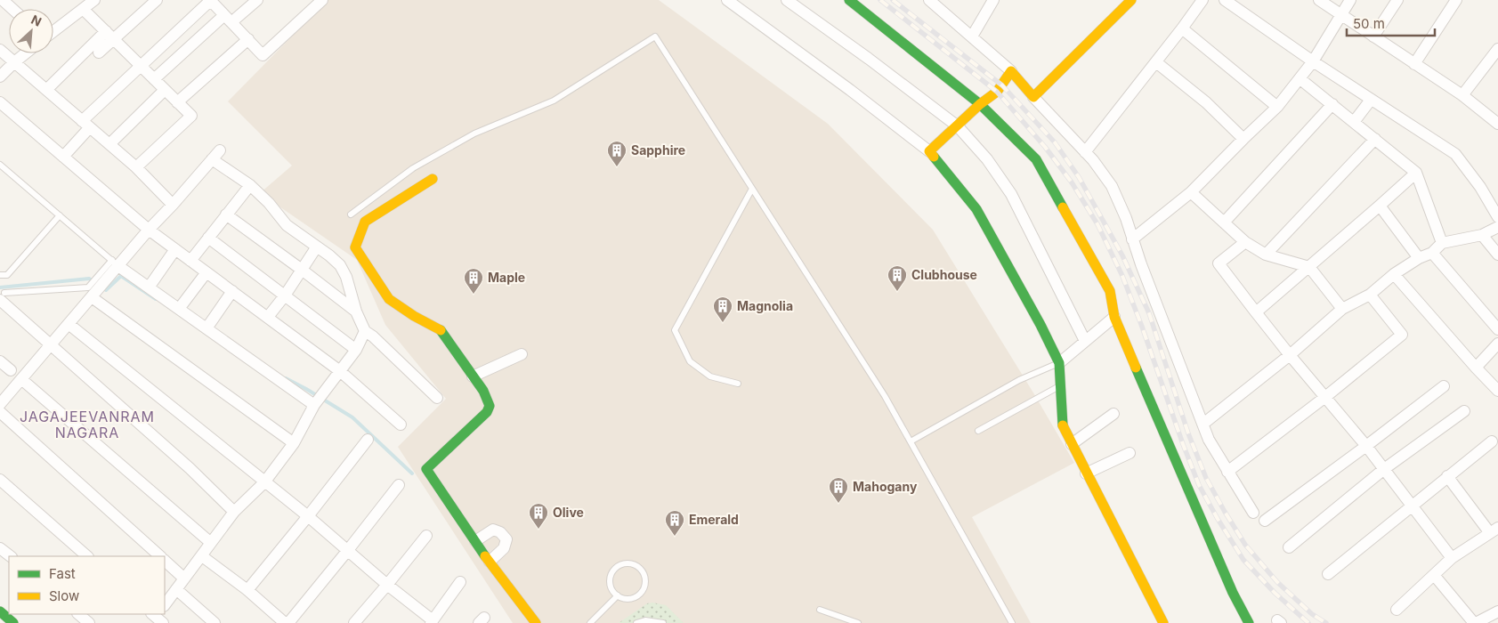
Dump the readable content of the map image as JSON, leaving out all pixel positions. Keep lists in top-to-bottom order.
{
  "districts": ["JAGAJEEVANRAM NAGARA"],
  "places": {
    "building": [
      "Sapphire",
      "Clubhouse",
      "Maple",
      "Magnolia",
      "Mahogany",
      "Olive",
      "Emerald"
    ]
  },
  "legend": ["Fast", "Slow"],
  "scale_bar": "50 m",
  "north": "top right"
}
